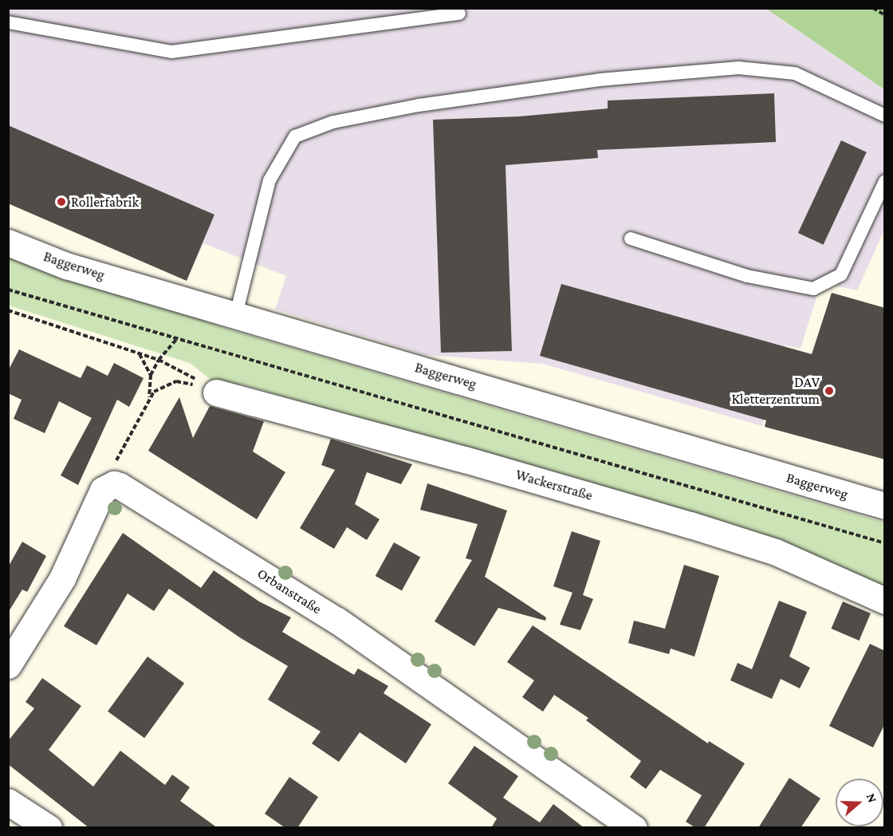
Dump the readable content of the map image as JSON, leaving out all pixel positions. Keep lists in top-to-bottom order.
{
  "streets": {
    "street": ["Baggerweg", "Wackerstraße", "Orbanstraße"]
  },
  "places": ["Rollerfabrik", "DAV Kletterzentrum"],
  "north": "right"
}
